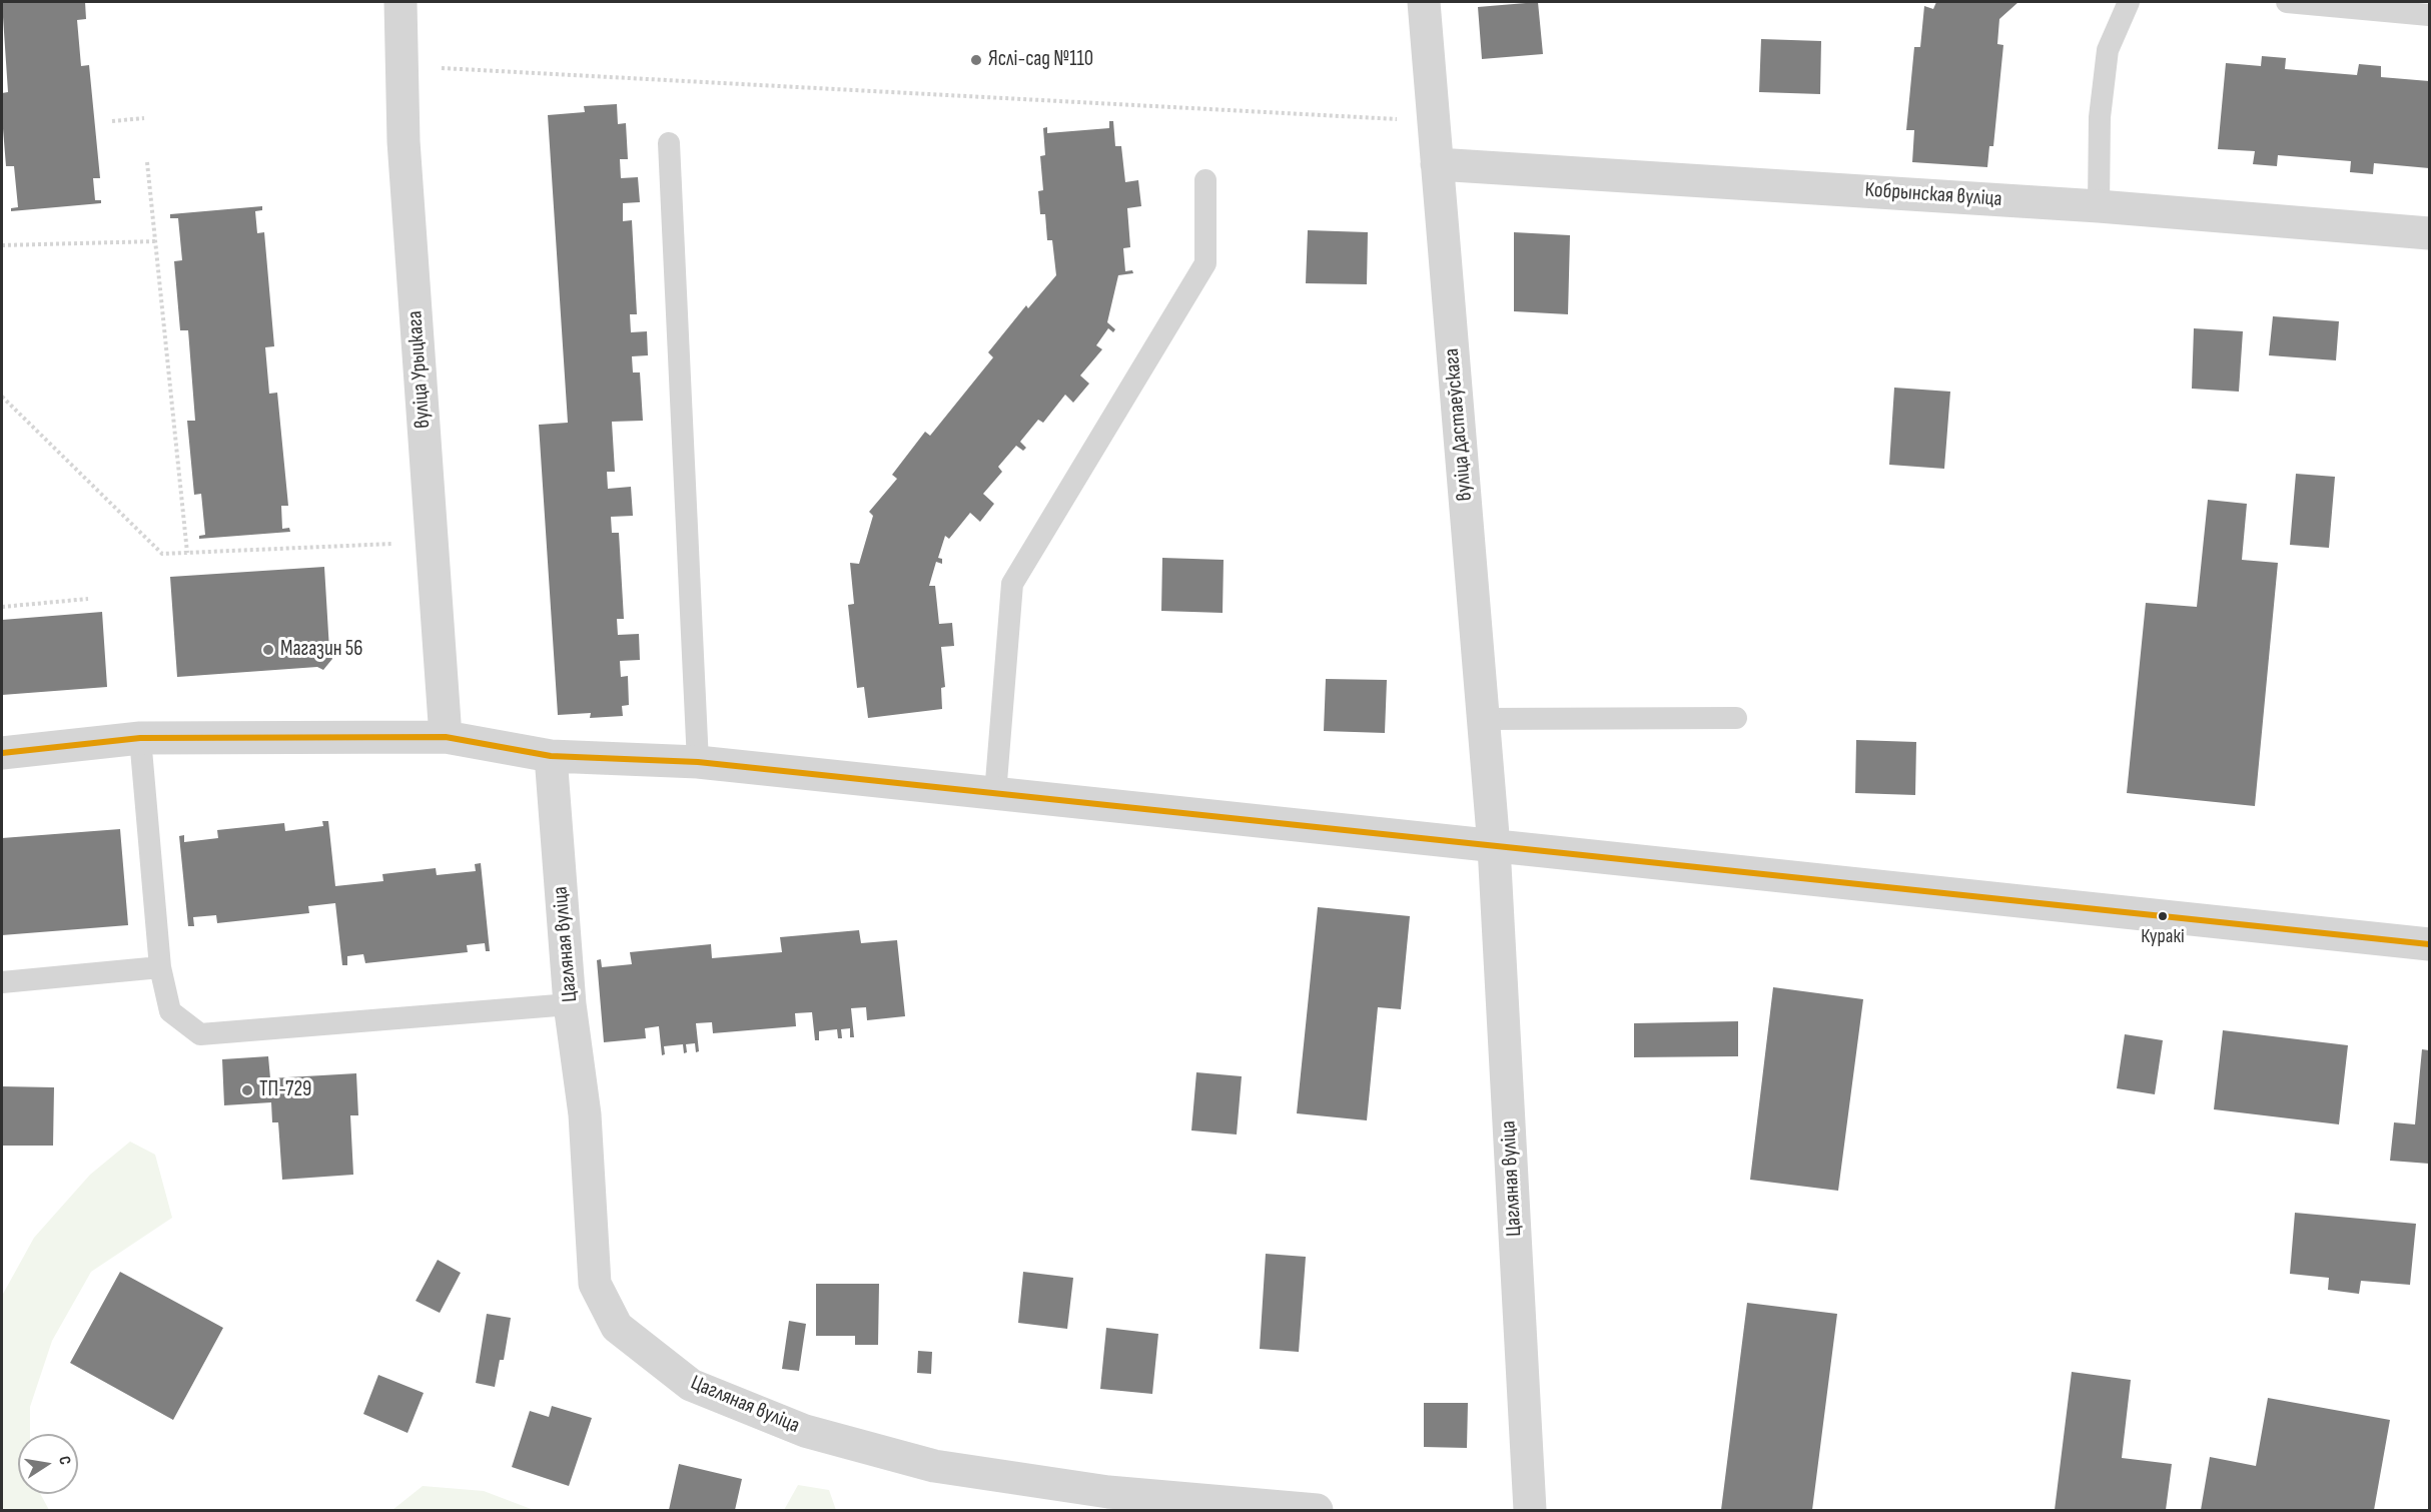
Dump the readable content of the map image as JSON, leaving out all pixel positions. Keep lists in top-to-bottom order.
{
  "streets": {
    "street": [
      "Кобрынская вуліца",
      "вуліца Урыцкага",
      "вуліца Дастаеўскага",
      "Цагляная вуліца"
    ]
  },
  "crossings": [
    ["Кобрынская вуліца", "вуліца Дастаеўскага"],
    ["вуліца Дастаеўскага", "Цагляная вуліца"]
  ],
  "places": [
    "Яслі-сад №110",
    "Магазин 56",
    "Куракі",
    "ТП-729"
  ],
  "north": "right"
}
